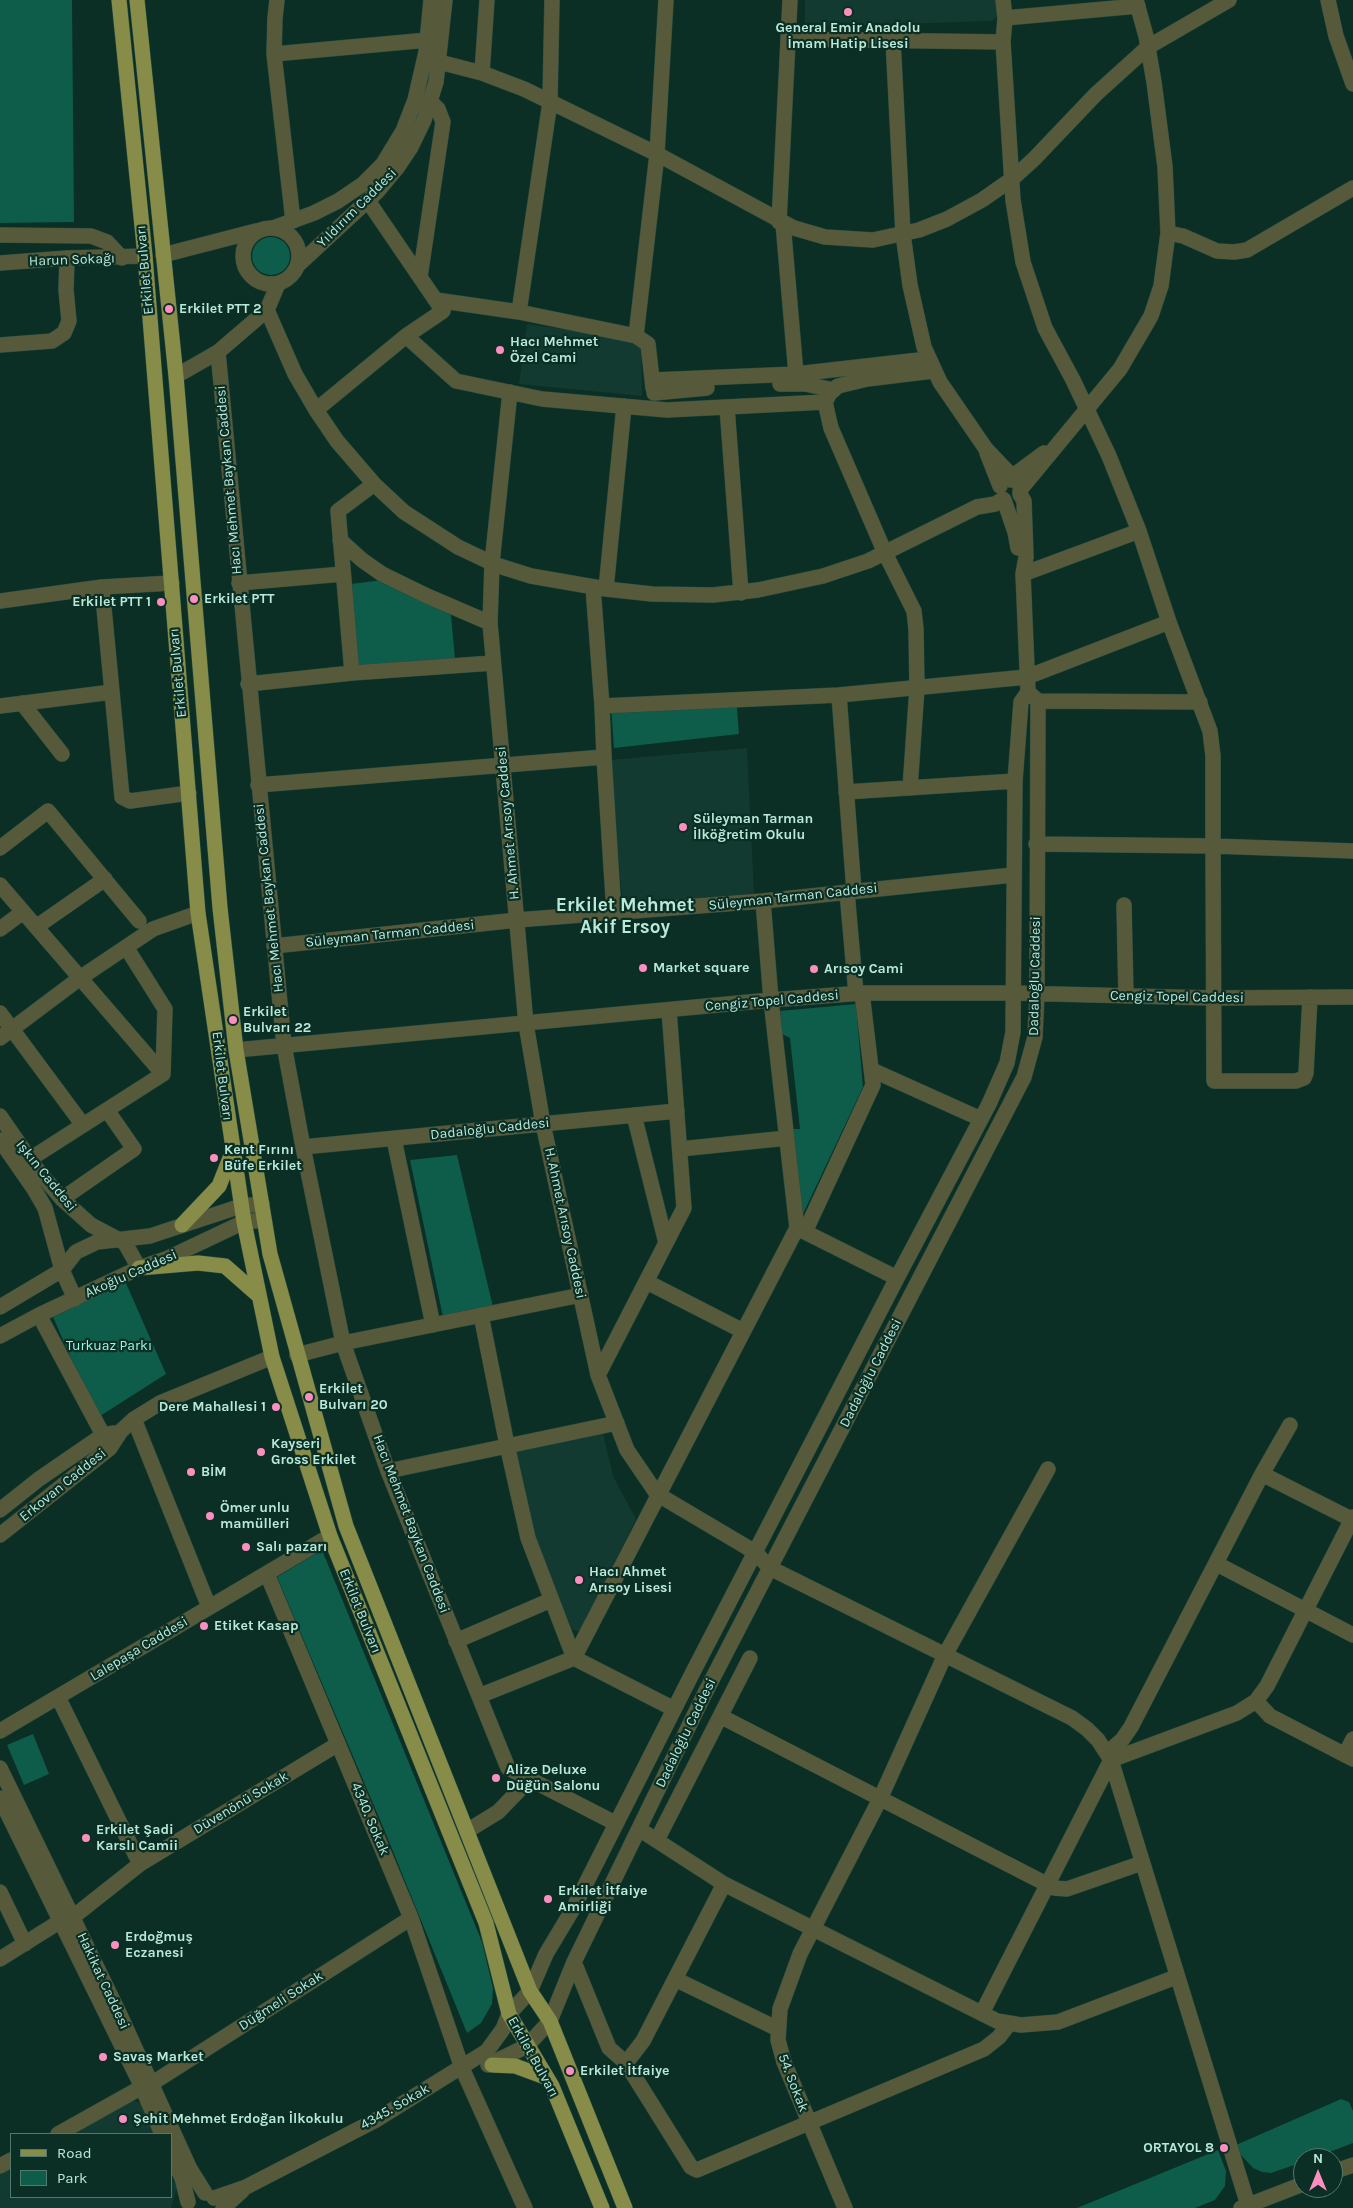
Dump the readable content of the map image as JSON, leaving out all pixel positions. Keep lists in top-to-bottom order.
{
  "streets": {
    "main road": ["Erkilet Bulvarı"],
    "street": [
      "Yıldırım Caddesi",
      "Harun Sokağı",
      "Hacı Mehmet Baykan Caddesi",
      "H. Ahmet Arısoy Caddesi",
      "Süleyman Tarman Caddesi",
      "Dadaloğlu Caddesi",
      "Cengiz Topel Caddesi",
      "Işkın Caddesi",
      "Akoğlu Caddesi",
      "Erkovan Caddesi",
      "Lalepaşa Caddesi",
      "Düvenönü Sokak",
      "4340. Sokak",
      "Hakikat Caddesi",
      "Düğmeli Sokak",
      "54. Sokak",
      "4345. Sokak"
    ]
  },
  "crossings": [
    ["Yıldırım Caddesi", "Erkilet Bulvarı"],
    ["Harun Sokağı", "Erkilet Bulvarı"],
    ["Erkilet Bulvarı", "Dadaloğlu Caddesi"],
    ["Erkilet Bulvarı", "Cengiz Topel Caddesi"],
    ["Erkilet Bulvarı", "Akoğlu Caddesi"],
    ["Erkilet Bulvarı", "Erkovan Caddesi"],
    ["Erkilet Bulvarı", "Lalepaşa Caddesi"],
    ["Erkilet Bulvarı", "4345. Sokak"],
    ["Hacı Mehmet Baykan Caddesi", "Süleyman Tarman Caddesi"],
    ["Hacı Mehmet Baykan Caddesi", "Dadaloğlu Caddesi"],
    ["Hacı Mehmet Baykan Caddesi", "Cengiz Topel Caddesi"],
    ["H. Ahmet Arısoy Caddesi", "Süleyman Tarman Caddesi"],
    ["H. Ahmet Arısoy Caddesi", "Dadaloğlu Caddesi"],
    ["H. Ahmet Arısoy Caddesi", "Cengiz Topel Caddesi"],
    ["Süleyman Tarman Caddesi", "Dadaloğlu Caddesi"],
    ["Dadaloğlu Caddesi", "Cengiz Topel Caddesi"],
    ["Dadaloğlu Caddesi", "4345. Sokak"],
    ["Işkın Caddesi", "Akoğlu Caddesi"],
    ["Lalepaşa Caddesi", "4340. Sokak"],
    ["Düvenönü Sokak", "4340. Sokak"],
    ["Düvenönü Sokak", "Hakikat Caddesi"],
    ["4340. Sokak", "Düğmeli Sokak"],
    ["4340. Sokak", "4345. Sokak"],
    ["Hakikat Caddesi", "Düğmeli Sokak"],
    ["Hakikat Caddesi", "4345. Sokak"]
  ],
  "districts": ["Erkilet Mehmet Akif Ersoy"],
  "parks": ["Turkuaz Parkı"],
  "places": [
    "General Emir Anadolu İmam Hatip Lisesi",
    "Erkilet PTT 2",
    "Hacı Mehmet Özel Cami",
    "Erkilet PTT",
    "Erkilet PTT 1",
    "Süleyman Tarman İlköğretim Okulu",
    "Market square",
    "Arısoy Cami",
    "Erkilet Bulvarı 22",
    "Kent Fırını Büfe Erkilet",
    "Erkilet Bulvarı 20",
    "Dere Mahallesi 1",
    "Kayseri Gross Erkilet",
    "BİM",
    "Ömer unlu mamülleri",
    "Salı pazarı",
    "Hacı Ahmet Arısoy Lisesi",
    "Etiket Kasap",
    "Alize Deluxe Düğün Salonu",
    "Erkilet Şadi Karslı Camii",
    "Erkilet İtfaiye Amirliği",
    "Erdoğmuş Eczanesi",
    "Savaş Market",
    "Erkilet İtfaiye",
    "Şehit Mehmet Erdoğan İlkokulu",
    "ORTAYOL 8"
  ],
  "legend": ["Road", "Park"],
  "north": "top"
}
